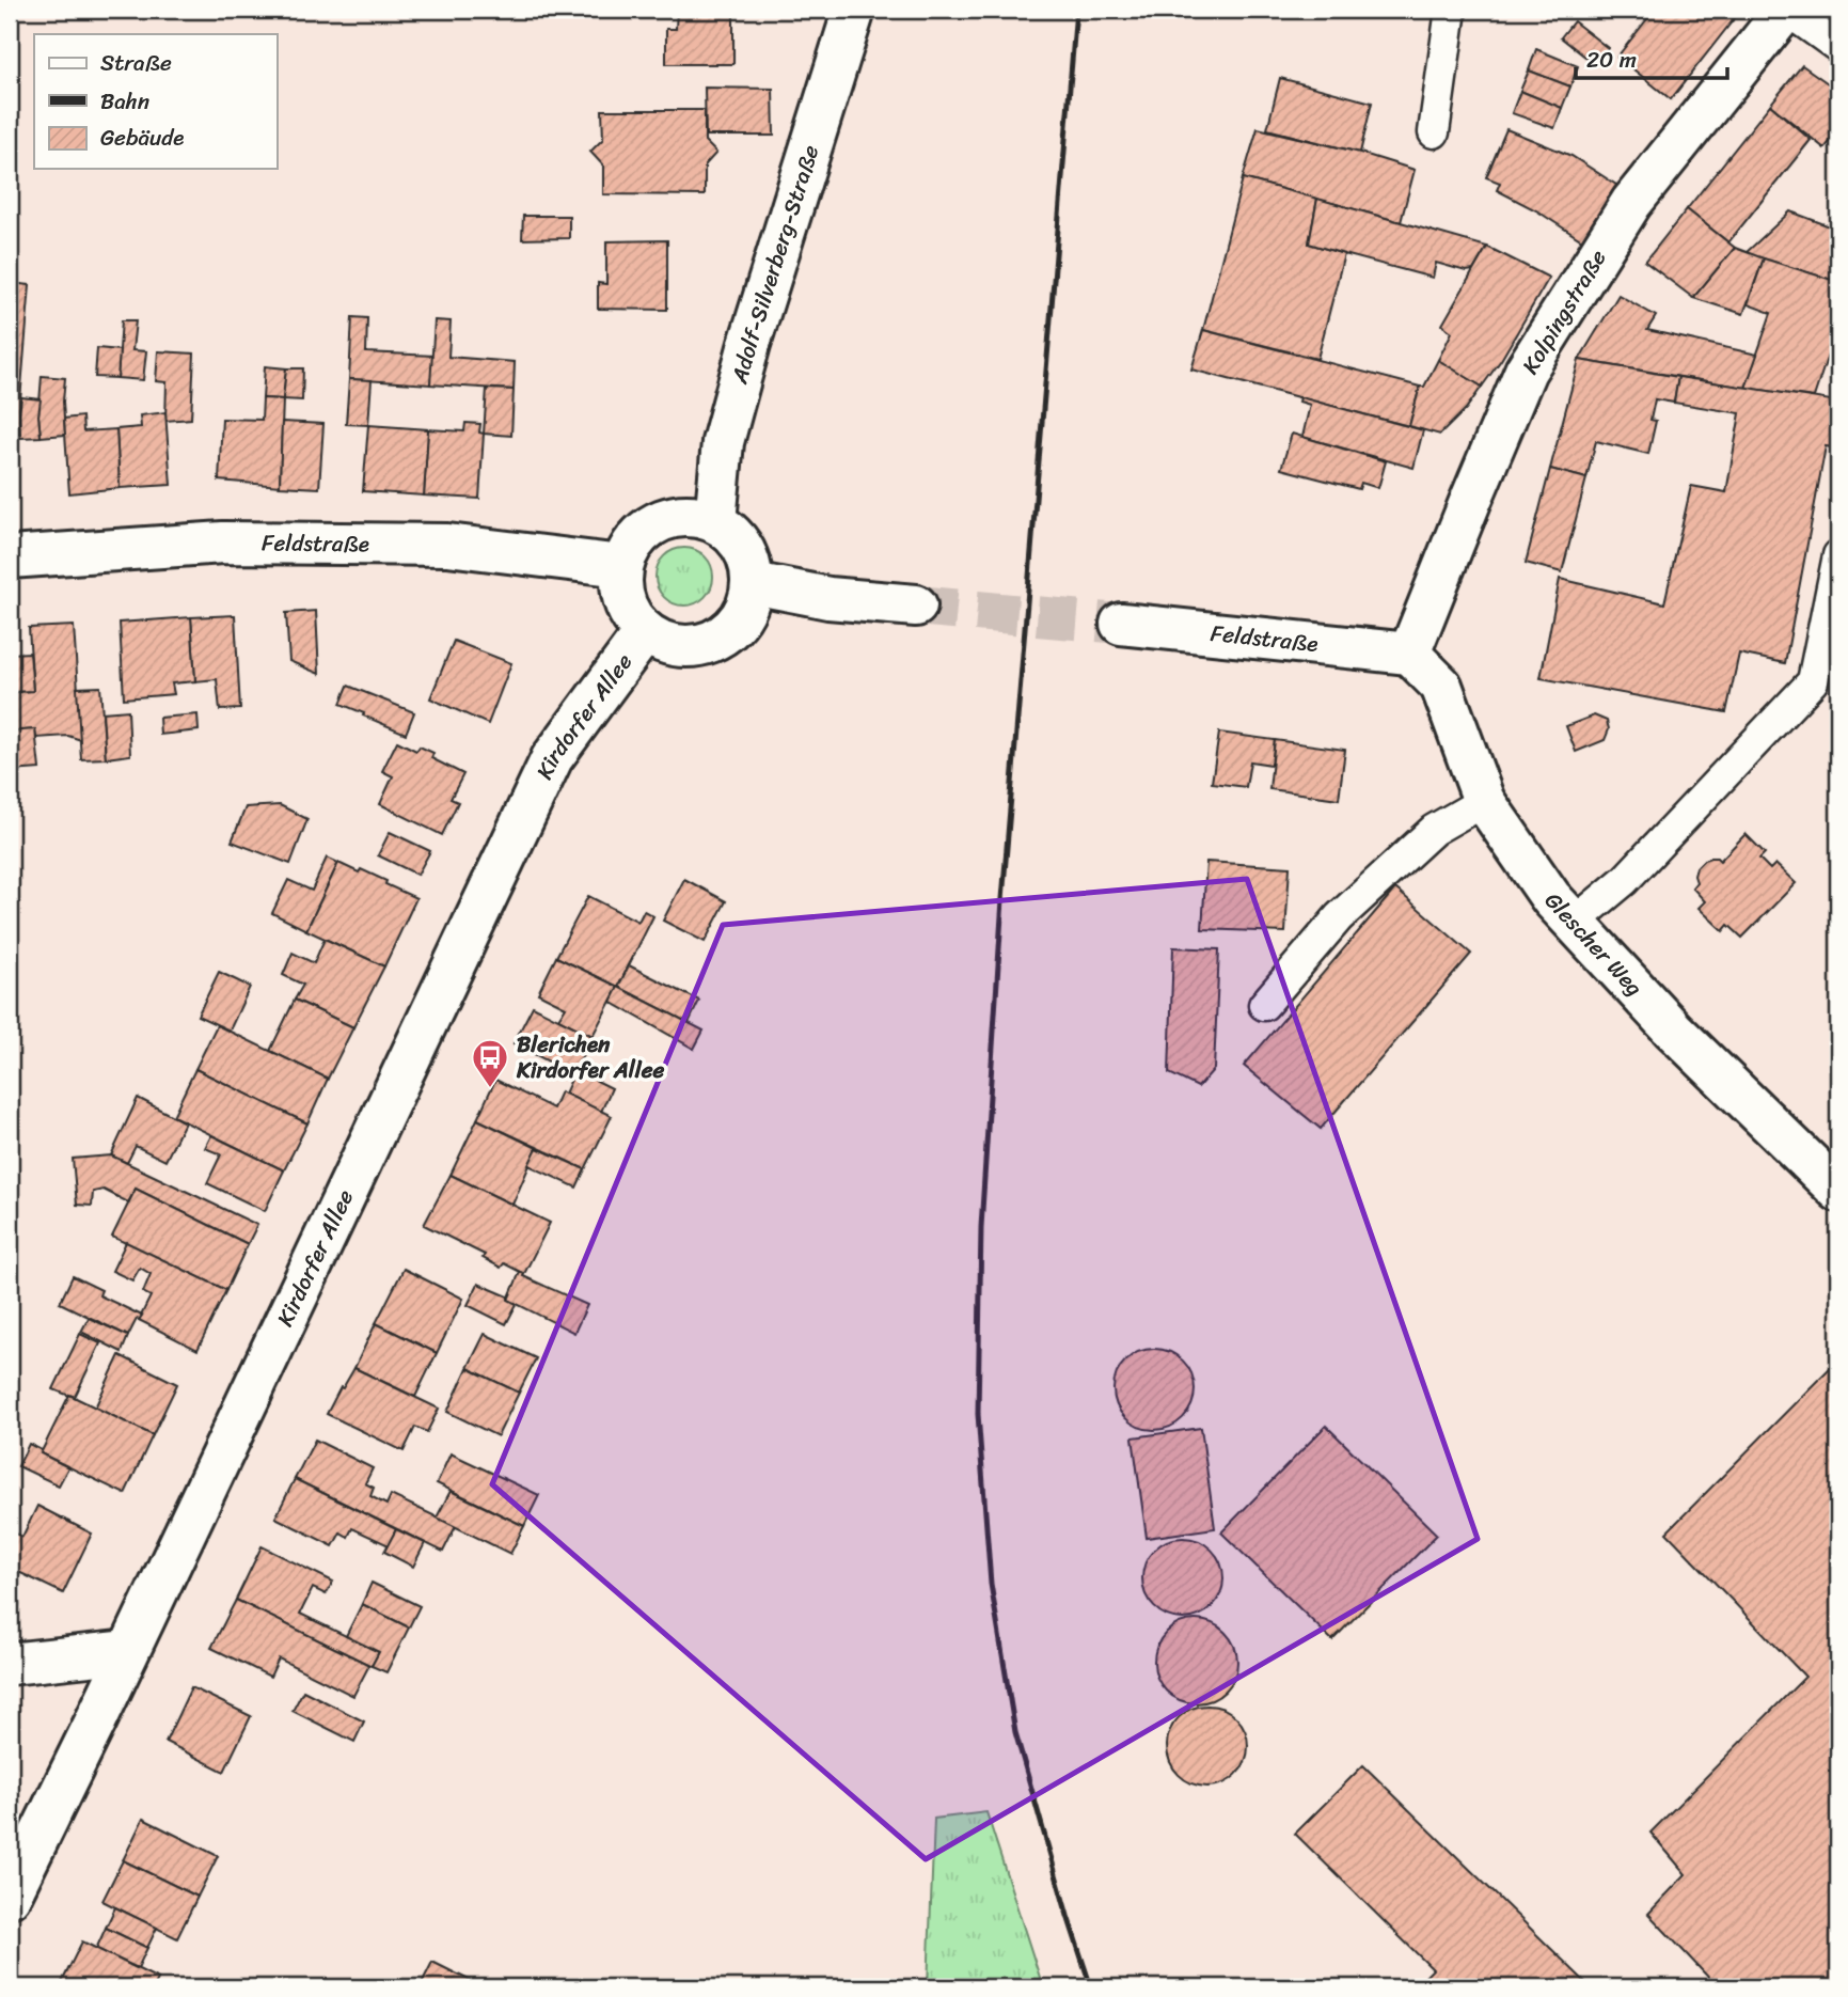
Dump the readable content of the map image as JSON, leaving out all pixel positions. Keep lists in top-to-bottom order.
{
  "streets": {
    "street": [
      "Adolf-Silverberg-Straße",
      "Kolpingstraße",
      "Feldstraße",
      "Kirdorfer Allee",
      "Glescher Weg"
    ]
  },
  "crossings": [
    ["Adolf-Silverberg-Straße", "Feldstraße"],
    ["Adolf-Silverberg-Straße", "Kirdorfer Allee"],
    ["Kolpingstraße", "Feldstraße"],
    ["Kolpingstraße", "Glescher Weg"],
    ["Feldstraße", "Kirdorfer Allee"],
    ["Feldstraße", "Glescher Weg"]
  ],
  "places": {
    "bus stop": ["Blerichen Kirdorfer Allee"]
  },
  "legend": ["Straße", "Bahn", "Gebäude"],
  "scale_bar": "20 m"
}
